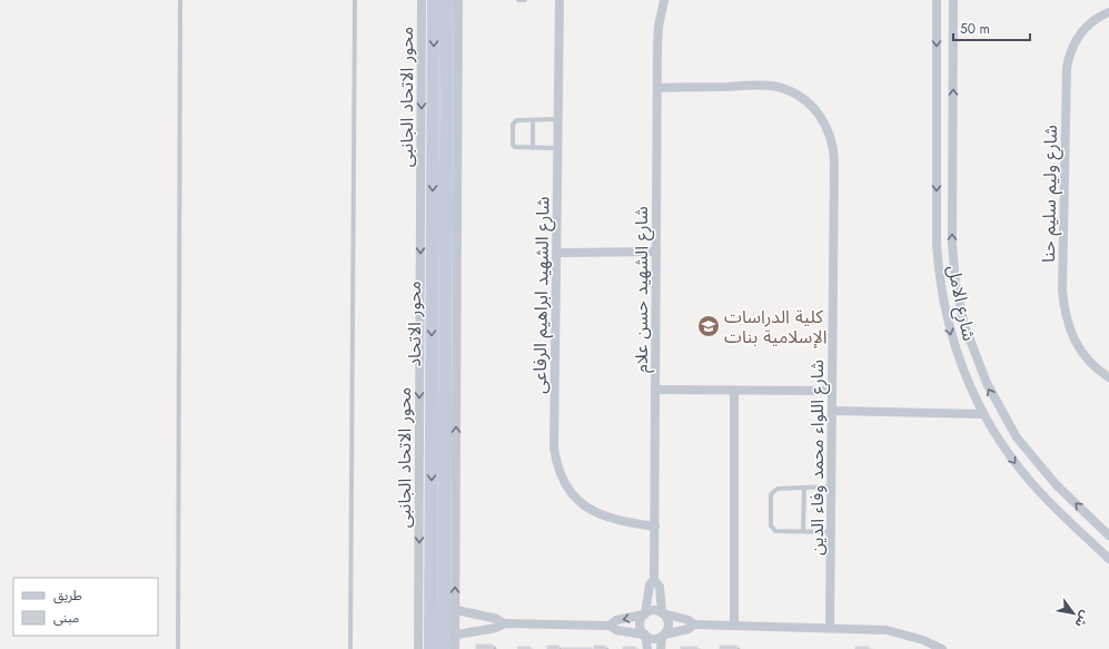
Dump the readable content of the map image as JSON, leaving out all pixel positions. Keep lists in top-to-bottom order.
{
  "streets": {
    "street": [
      "محور الاتحاد الجانبى",
      "شارع وليم سليم حنا",
      "شارع الشهيد حسن علام",
      "شارع الشهيد ابراهيم الرفاعى",
      "شارع الامل",
      "محور الاتحاد",
      "شارع اللواء محمد وفاء الدين"
    ]
  },
  "crossings": [
    ["شارع الشهيد حسن علام", "شارع الشهيد ابراهيم الرفاعى"],
    ["شارع الشهيد حسن علام", "شارع اللواء محمد وفاء الدين"]
  ],
  "places": {
    "school or university": ["كلية الدراسات الإسلامية بنات"]
  },
  "legend": ["طريق", "مبنى"],
  "scale_bar": "50 m",
  "north": "bottom right"
}
